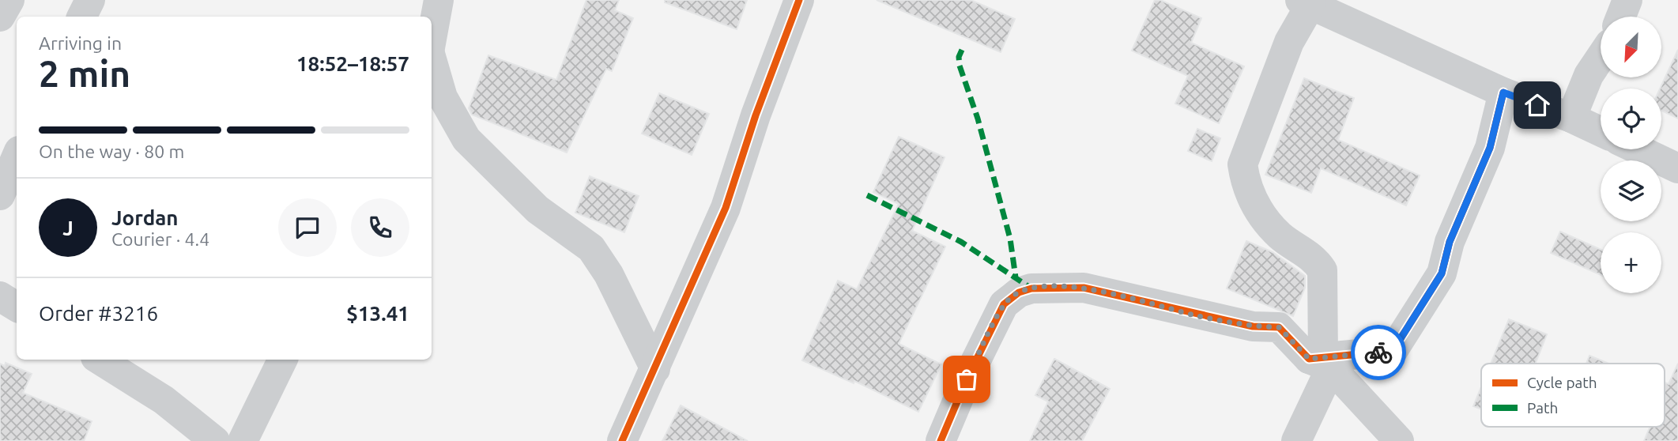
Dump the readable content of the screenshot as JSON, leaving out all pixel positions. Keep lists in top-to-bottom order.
{
  "legend": ["Cycle path", "Path"],
  "north": "bottom left",
  "page": {
    "map_buttons": "+",
    "heading": ["2 min", "Arriving in", "18:52–18:57"],
    "panel": [
      "Jordan",
      "Courier · 4.4",
      "Order #3216",
      "$13.41"
    ],
    "bar": "On the way · 80 m",
    "round": "J"
  }
}
